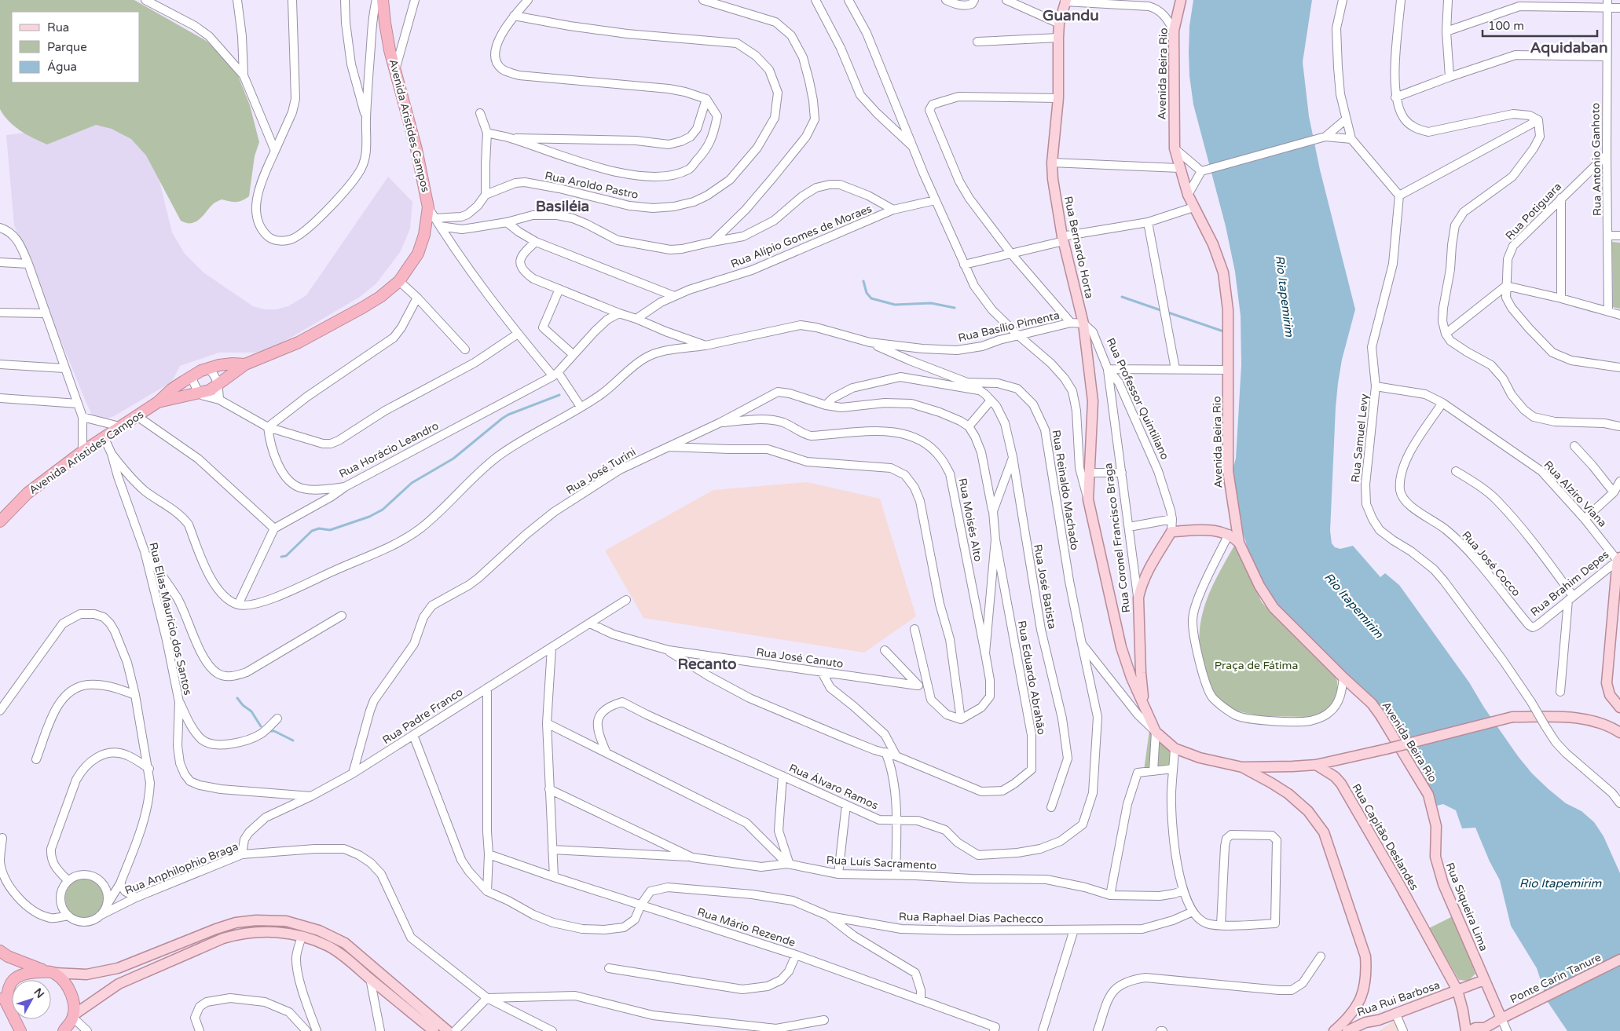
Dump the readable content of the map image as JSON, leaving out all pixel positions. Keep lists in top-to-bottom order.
{
  "streets": {
    "highway": ["Avenida Aristides Campos"],
    "main road": [
      "Avenida Beira Rio",
      "Rua Bernardo Horta",
      "Rua Professor Quintiliano",
      "Rua Coronel Francisco Braga",
      "Rua Capitão Deslandes",
      "Rua Siqueira Lima",
      "Ponte Carin Tanure",
      "Rua Rui Barbosa"
    ],
    "street": [
      "Rua Antonio Ganhoto",
      "Rua Aroldo Pastro",
      "Rua Potiguara",
      "Rua Alípio Gomes de Moraes",
      "Rua Basílio Pimenta",
      "Rua Samuel Levy",
      "Rua Horácio Leandro",
      "Rua José Turini",
      "Rua Reinaldo Machado",
      "Rua Alziro Viana",
      "Rua Moisés Alto",
      "Rua José Cocco",
      "Rua Brahim Depes",
      "Rua José Batista",
      "Rua Elias Maurício dos Santos",
      "Rua José Canuto",
      "Rua Eduardo Abrahão",
      "Rua Padre Franco",
      "Rua Álvaro Ramos",
      "Rua Luís Sacramento",
      "Rua Anphilophio Braga",
      "Rua Raphael Dias Pachecco",
      "Rua Mário Rezende"
    ]
  },
  "crossings": [
    ["Avenida Beira Rio", "Rua Siqueira Lima"],
    ["Avenida Aristides Campos", "Rua Elias Maurício dos Santos"],
    ["Rua Antonio Ganhoto", "Rua Potiguara"],
    ["Rua Bernardo Horta", "Rua Basílio Pimenta"],
    ["Rua Bernardo Horta", "Rua Professor Quintiliano"],
    ["Rua Bernardo Horta", "Rua Reinaldo Machado"],
    ["Rua Bernardo Horta", "Rua Coronel Francisco Braga"],
    ["Rua Basílio Pimenta", "Rua Professor Quintiliano"],
    ["Rua Basílio Pimenta", "Rua Reinaldo Machado"],
    ["Rua Professor Quintiliano", "Rua Coronel Francisco Braga"],
    ["Rua Samuel Levy", "Rua Alziro Viana"],
    ["Rua José Turini", "Rua Moisés Alto"],
    ["Rua José Turini", "Rua Padre Franco"],
    ["Rua Reinaldo Machado", "Rua José Batista"],
    ["Rua Reinaldo Machado", "Rua Álvaro Ramos"],
    ["Rua Alziro Viana", "Rua José Cocco"],
    ["Rua Alziro Viana", "Rua Brahim Depes"],
    ["Rua José Cocco", "Rua Brahim Depes"],
    ["Rua Elias Maurício dos Santos", "Rua Padre Franco"],
    ["Rua José Canuto", "Rua Padre Franco"],
    ["Rua Padre Franco", "Rua Anphilophio Braga"],
    ["Rua Capitão Deslandes", "Rua Rui Barbosa"],
    ["Rua Siqueira Lima", "Ponte Carin Tanure"],
    ["Rua Siqueira Lima", "Rua Rui Barbosa"],
    ["Rua Raphael Dias Pachecco", "Rua Mário Rezende"]
  ],
  "districts": [
    "Guandu",
    "Aquidaban",
    "Basiléia",
    "Recanto"
  ],
  "water": ["Rio Itapemirim"],
  "parks": ["Praça de Fátima"],
  "legend": ["Rua", "Parque", "Água"],
  "scale_bar": "100 m",
  "north": "top right"
}
